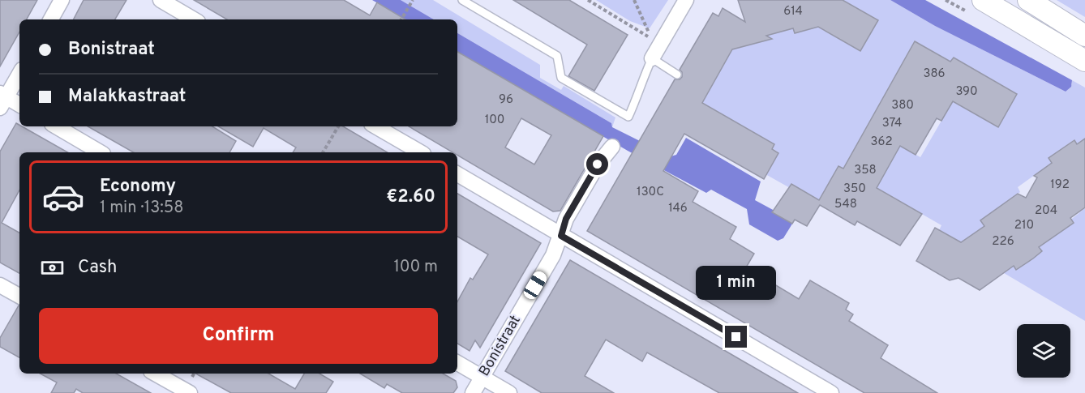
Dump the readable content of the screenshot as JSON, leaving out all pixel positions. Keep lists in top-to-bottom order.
{
  "streets": {
    "street": ["Bonistraat"]
  },
  "house_numbers": [
    "614",
    "386",
    "390",
    "96",
    "380",
    "100",
    "374",
    "362",
    "358",
    "192",
    "350",
    "130C",
    "548",
    "146",
    "204",
    "210",
    "226"
  ],
  "page": {
    "banner": ["Bonistraat", "Malakkastraat"],
    "list": [
      {
        "name": "Economy",
        "note": "1 min · 13:58",
        "value": "€2.60"
      }
    ],
    "pay": ["Cash", "100 m"],
    "bubble": "1 min",
    "buttons": "Confirm"
  }
}
